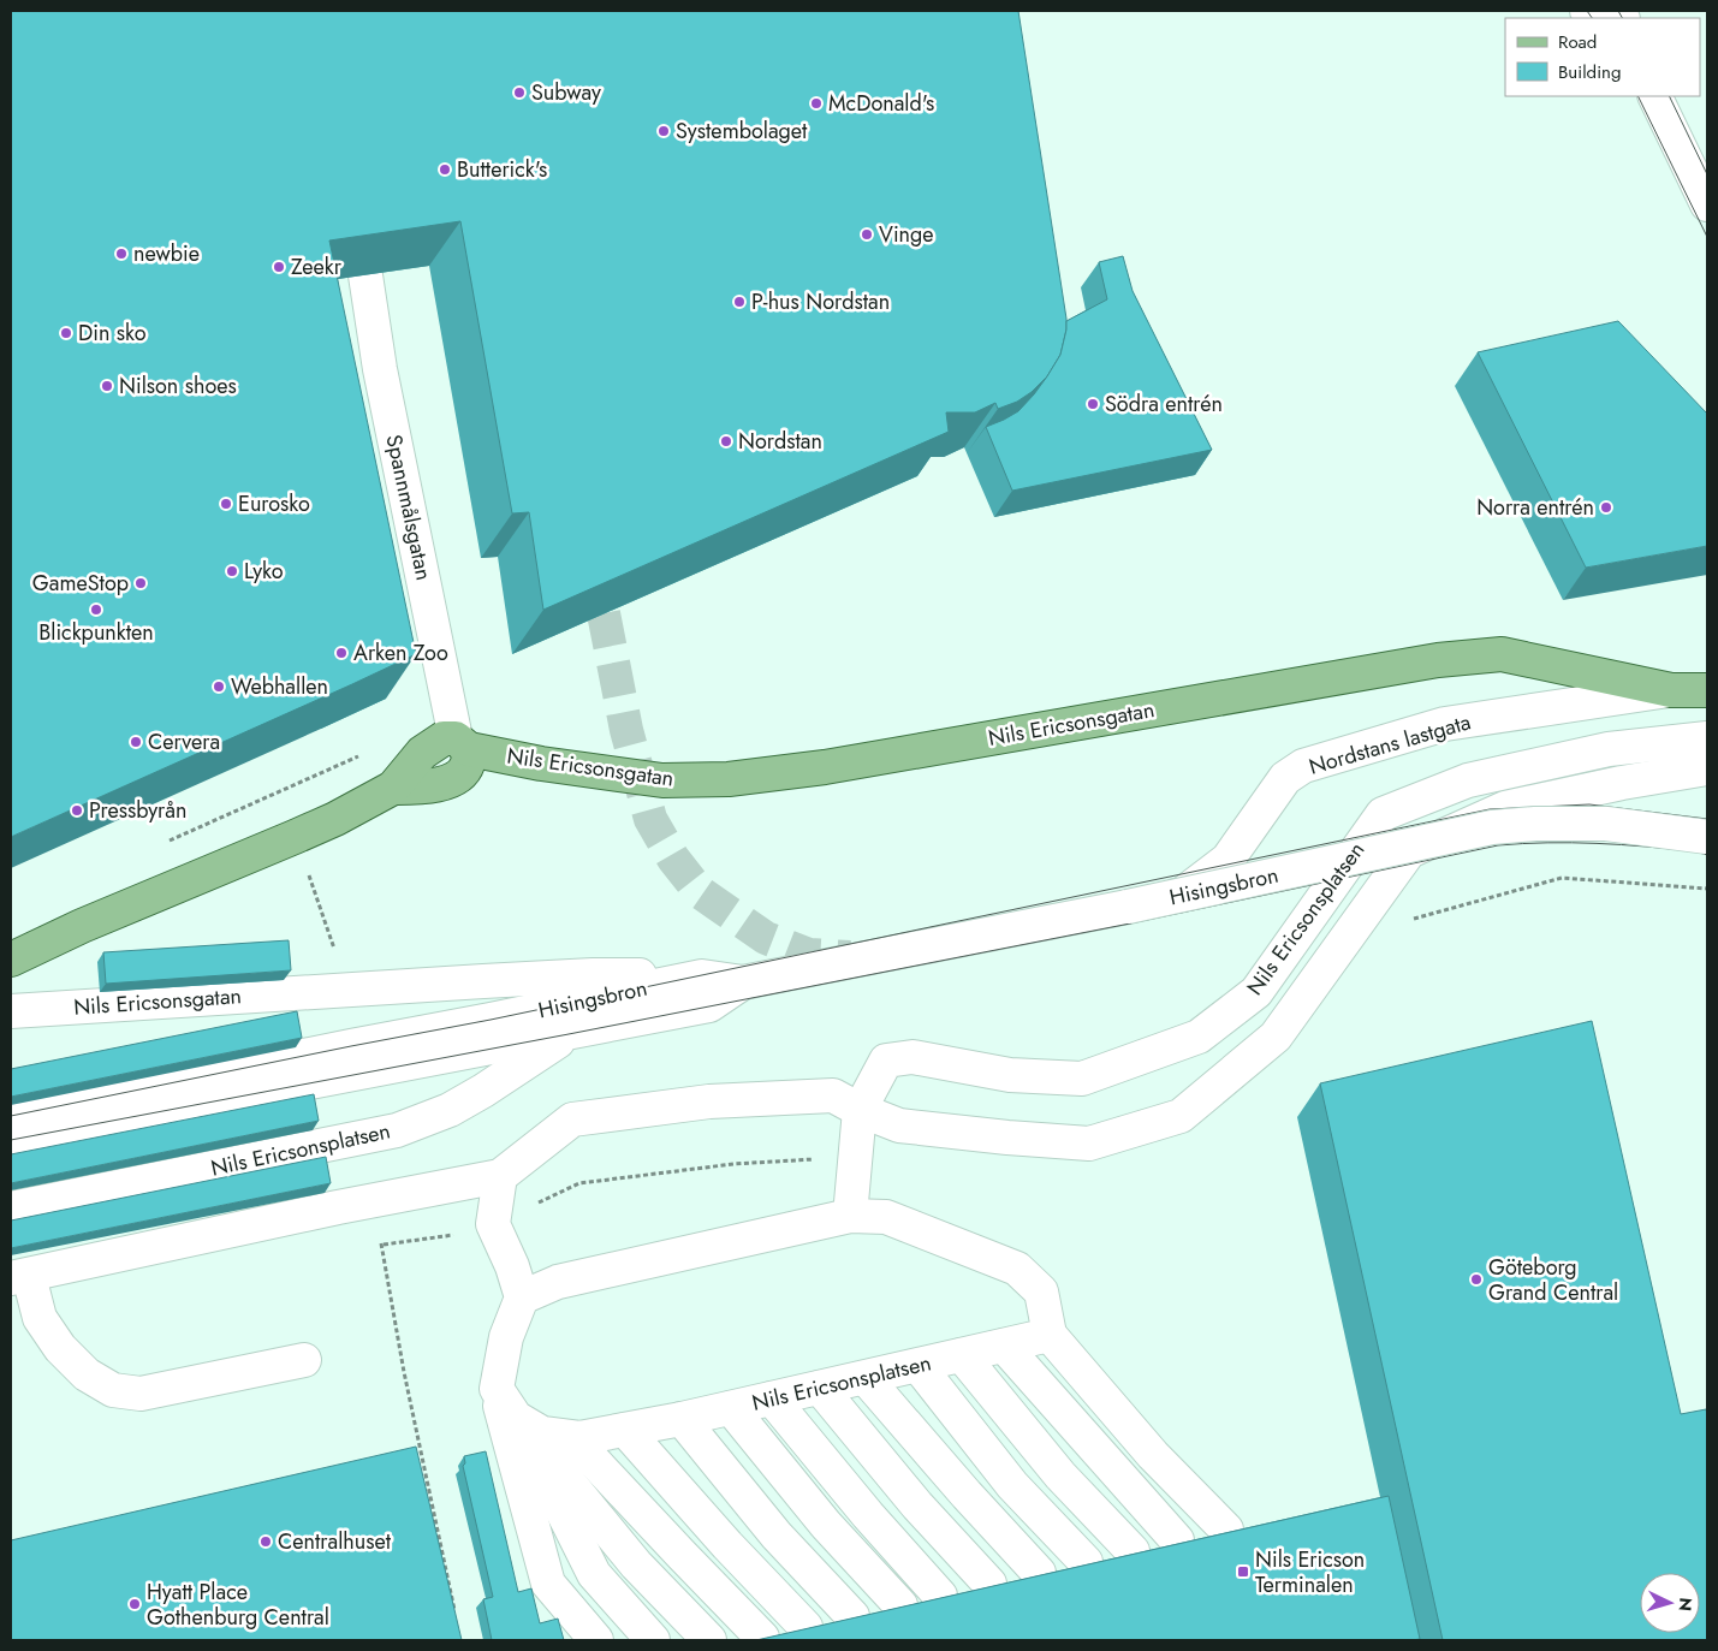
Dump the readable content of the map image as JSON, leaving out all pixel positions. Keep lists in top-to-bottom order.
{
  "streets": {
    "main road": ["Nils Ericsonsgatan"],
    "street": [
      "Spannmålsgatan",
      "Nordstans lastgata",
      "Hisingsbron",
      "Nils Ericsonsplatsen"
    ]
  },
  "crossings": [
    ["Spannmålsgatan", "Nils Ericsonsgatan"],
    ["Nils Ericsonsgatan", "Nordstans lastgata"],
    ["Nils Ericsonsgatan", "Hisingsbron"],
    ["Nordstans lastgata", "Hisingsbron"],
    ["Hisingsbron", "Nils Ericsonsplatsen"]
  ],
  "places": {
    "other": [
      "Subway",
      "McDonald's",
      "Systembolaget",
      "Butterick's",
      "Vinge",
      "newbie",
      "Zeekr",
      "P-hus Nordstan",
      "Din sko",
      "Nilson shoes",
      "Södra entrén",
      "Nordstan",
      "Eurosko",
      "Norra entrén",
      "Lyko",
      "GameStop",
      "Blickpunkten",
      "Arken Zoo",
      "Webhallen",
      "Cervera",
      "Pressbyrån",
      "Göteborg Grand Central",
      "Centralhuset",
      "Hyatt Place Gothenburg Central"
    ],
    "transit": ["Nils Ericson Terminalen"]
  },
  "legend": ["Road", "Building"],
  "north": "right"
}
